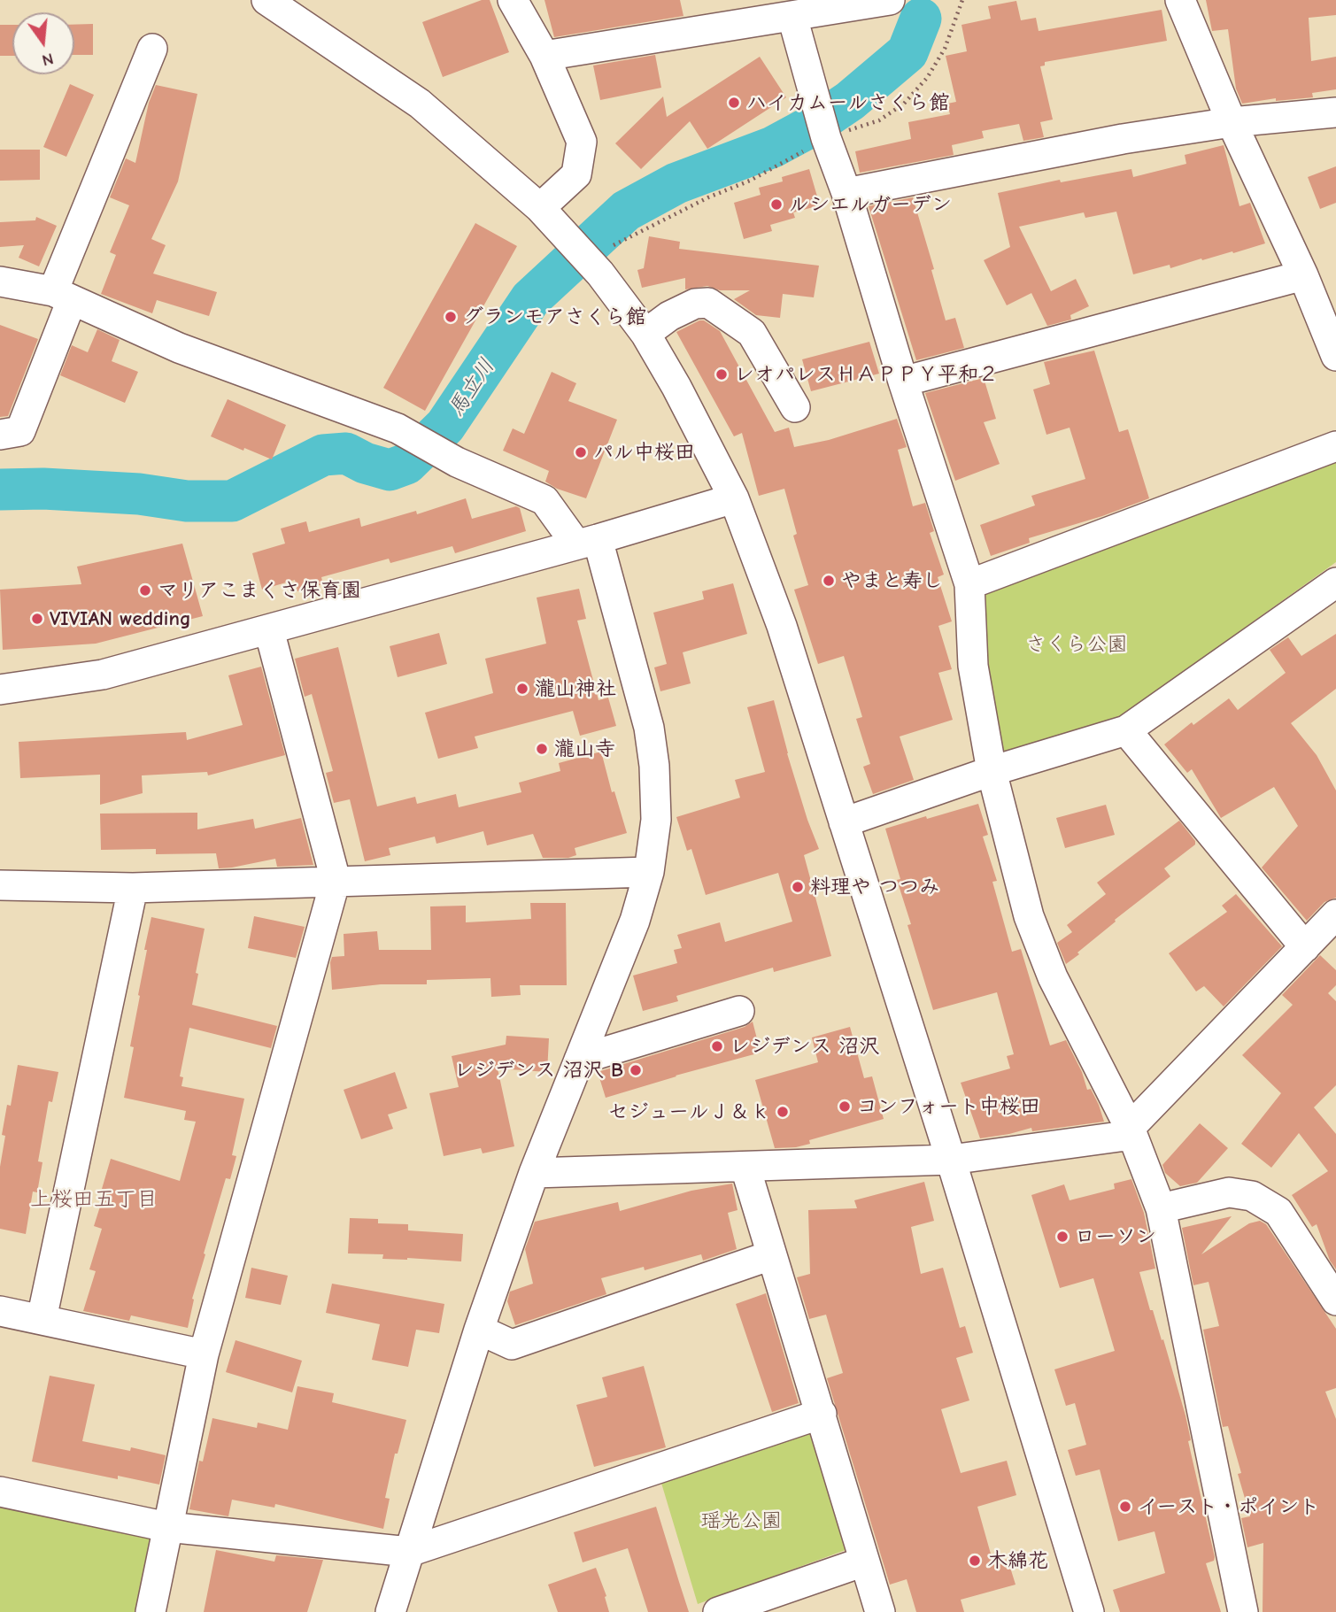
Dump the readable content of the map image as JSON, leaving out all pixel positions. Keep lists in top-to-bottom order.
{
  "districts": ["上桜田五丁目"],
  "water": ["馬立川"],
  "parks": ["さくら公園", "瑶光公園"],
  "places": [
    "ハイカムールさくら館",
    "ルシエルガーデン",
    "グランモアさくら館",
    "レオパレスＨＡＰＰＹ平和２",
    "パル中桜田",
    "やまと寿し",
    "マリアこまくさ保育園",
    "VIVIAN wedding",
    "瀧山神社",
    "瀧山寺",
    "料理や つつみ",
    "レジデンス 沼沢",
    "レジデンス 沼沢 B",
    "コンフォート中桜田",
    "セジュールＪ＆ｋ",
    "ローソン",
    "イースト・ポイント",
    "木綿花"
  ],
  "north": "bottom"
}
